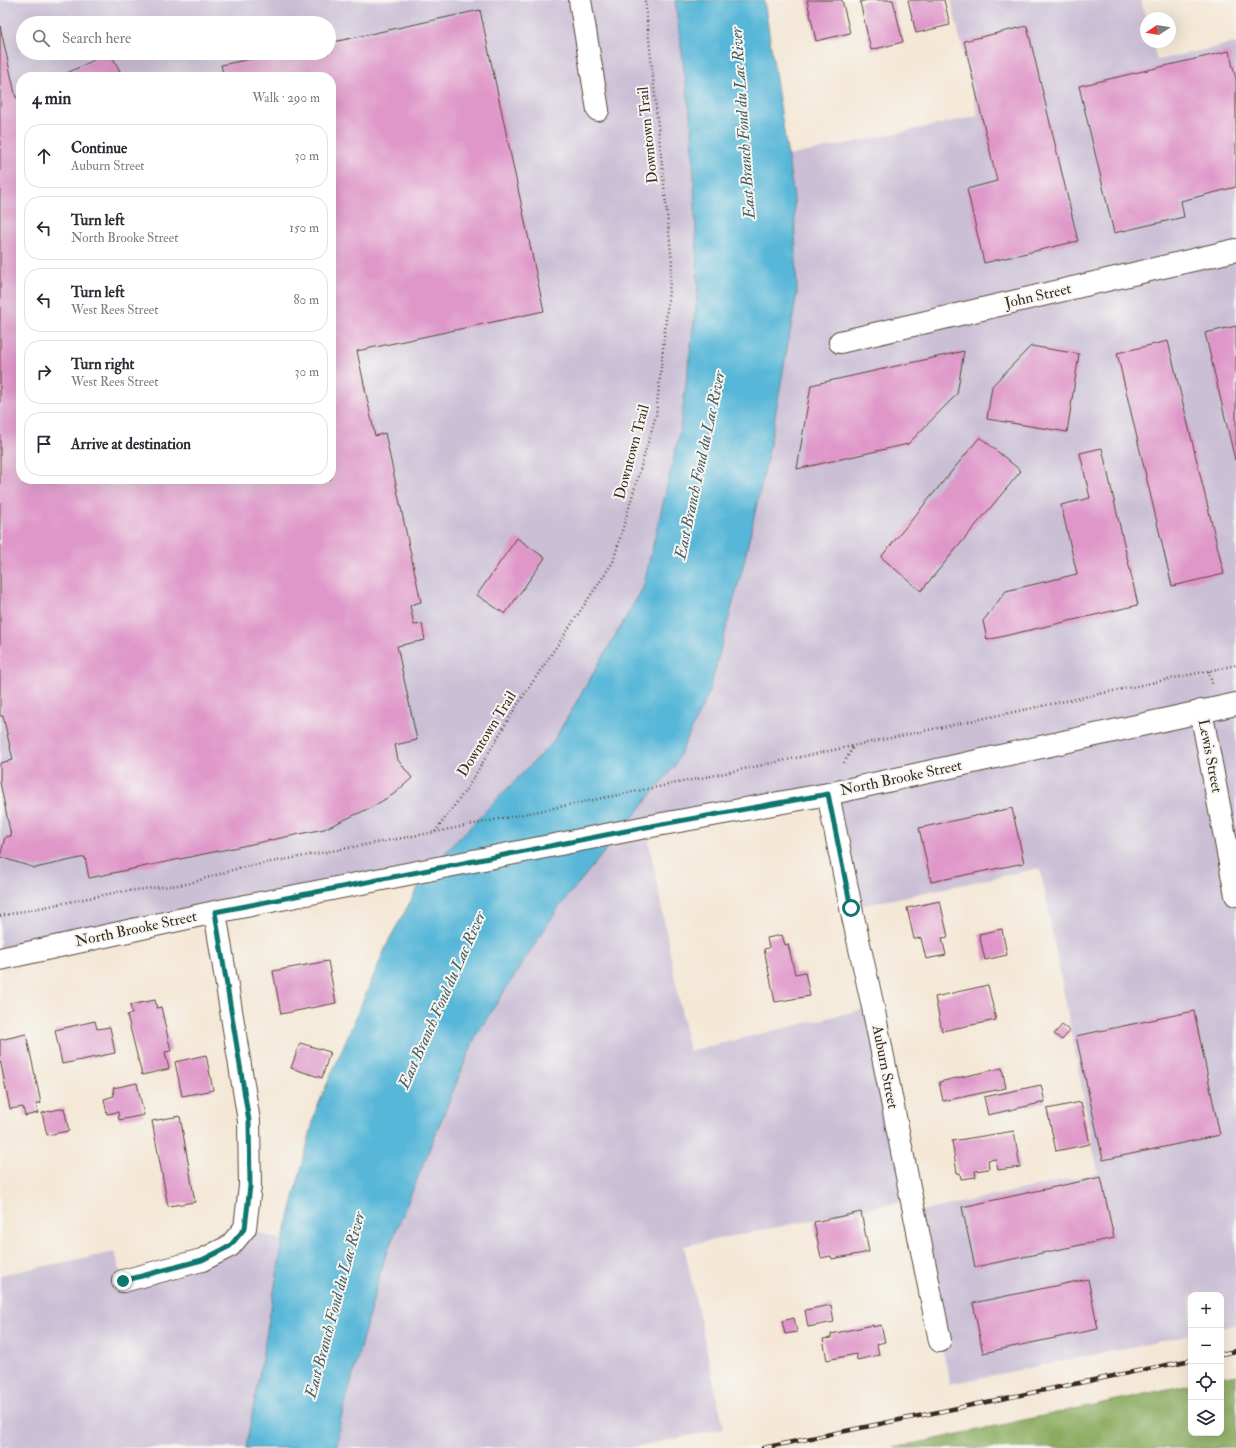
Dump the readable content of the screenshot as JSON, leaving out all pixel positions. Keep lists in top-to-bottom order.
{
  "streets": {
    "street": [
      "John Street",
      "Lewis Street",
      "North Brooke Street",
      "Auburn Street"
    ],
    "path": ["Downtown Trail"]
  },
  "crossings": [
    ["Lewis Street", "North Brooke Street"],
    ["North Brooke Street", "Auburn Street"]
  ],
  "water": ["East Branch Fond du Lac River"],
  "north": "left",
  "page": {
    "search": "Search here",
    "heading": ["4 min", "Walk · 290 m"],
    "list": [
      ["Continue", "Auburn Street", "30 m"],
      ["Turn left", "North Brooke Street", "150 m"],
      ["Turn left", "West Rees Street", "80 m"],
      ["Turn right", "West Rees Street", "30 m"],
      "Arrive at destination"
    ],
    "map_buttons": ["+", "−"]
  }
}
